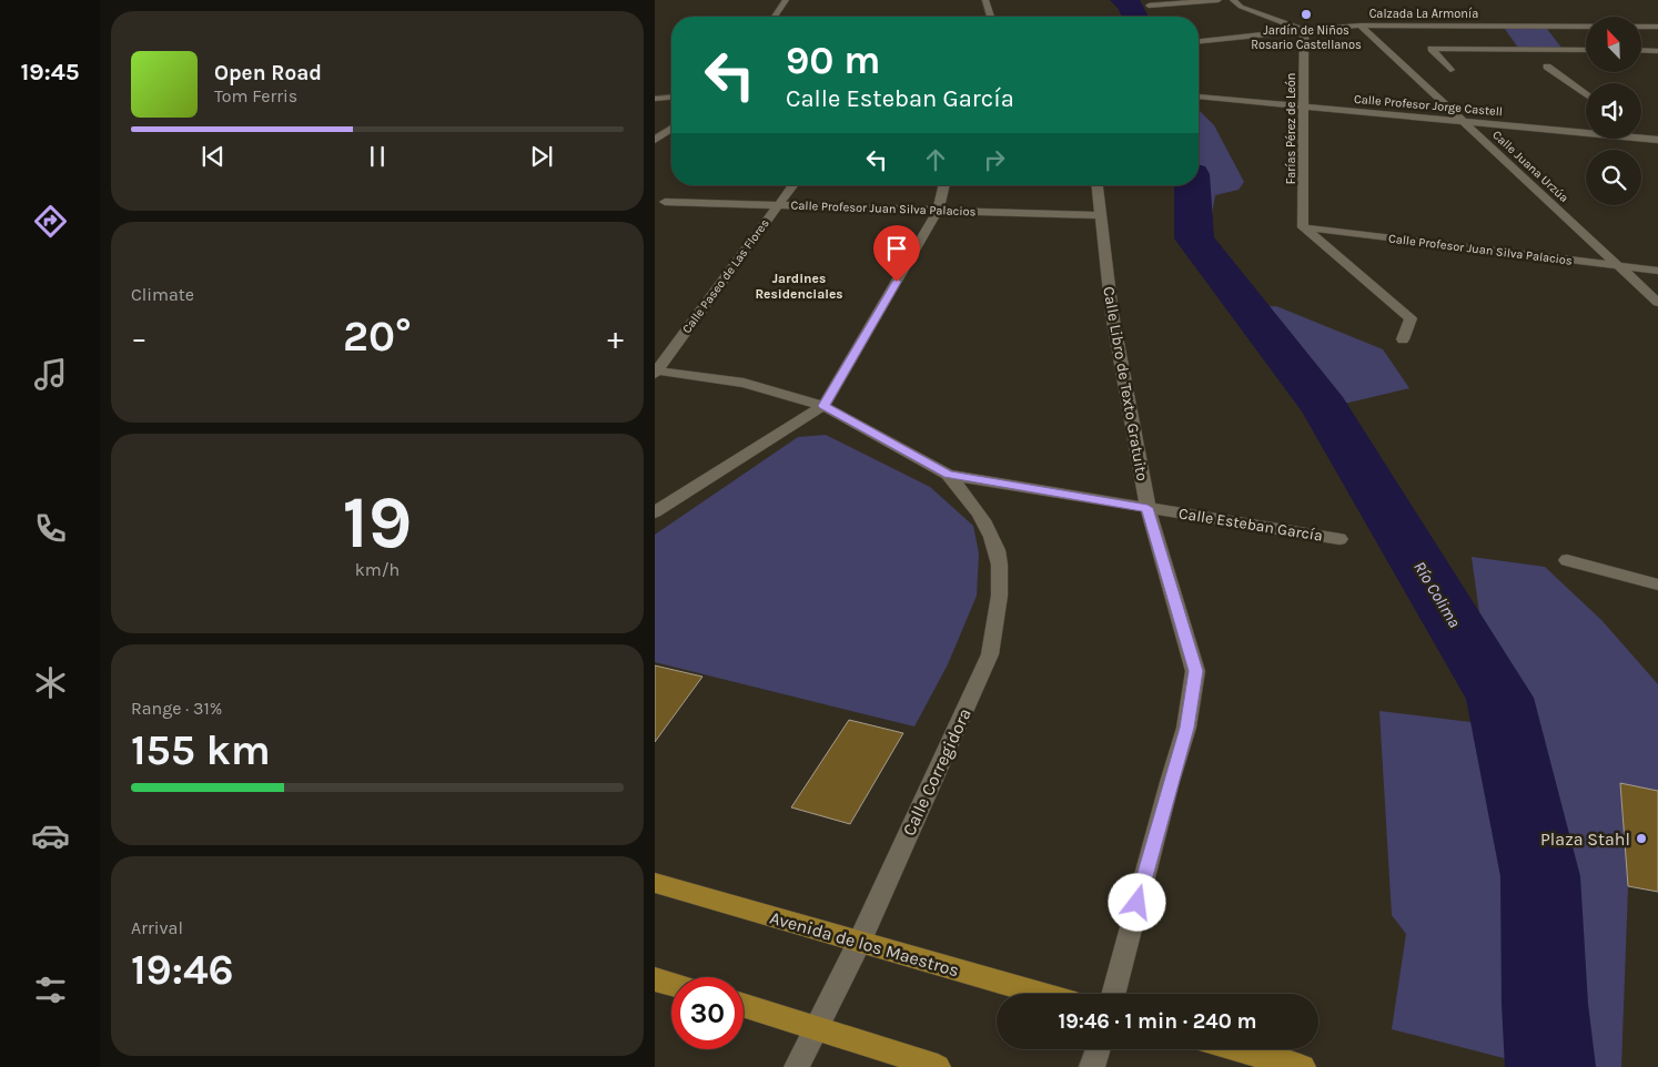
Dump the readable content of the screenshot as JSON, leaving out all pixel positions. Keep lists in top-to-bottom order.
{
  "streets": {
    "main road": ["Avenida de los Maestros"],
    "street": [
      "Calzada La Armonía",
      "Calle Profesor Jorge Castell",
      "Farías Pérez de León",
      "Calle Juana Urzúa",
      "Calle Profesor Juan Silva Palacios",
      "Calle Paseo de Las Flores",
      "Calle Libro de Texto Gratuito",
      "Calle Esteban García",
      "Calle Corregidora"
    ]
  },
  "crossings": [
    ["Calzada La Armonía", "Farías Pérez de León"],
    ["Calzada La Armonía", "Calle Juana Urzúa"],
    ["Calle Profesor Jorge Castell", "Farías Pérez de León"],
    ["Calle Profesor Jorge Castell", "Calle Juana Urzúa"],
    ["Farías Pérez de León", "Calle Profesor Juan Silva Palacios"],
    ["Calle Juana Urzúa", "Calle Profesor Juan Silva Palacios"],
    ["Calle Profesor Juan Silva Palacios", "Calle Paseo de Las Flores"],
    ["Calle Profesor Juan Silva Palacios", "Calle Libro de Texto Gratuito"],
    ["Calle Paseo de Las Flores", "Calle Esteban García"],
    ["Calle Libro de Texto Gratuito", "Calle Esteban García"],
    ["Calle Esteban García", "Calle Corregidora"],
    ["Calle Corregidora", "Avenida de los Maestros"]
  ],
  "districts": ["Jardines Residenciales"],
  "water": ["Río Colima"],
  "places": ["Jardín de Niños Rosario Castellanos", "Plaza Stahl"],
  "north": "top left",
  "page": {
    "tabs": "19:45",
    "turn": ["90 m", "Calle Esteban García"],
    "song": ["Open Road", "Tom Ferris"],
    "tile": [
      "Climate",
      ["19", "km/h"],
      ["Range · 31%", "155 km"],
      ["Arrival", "19:46"]
    ],
    "heat": ["−", "20°", "+"],
    "limit": "30",
    "trip": "19:46 · 1 min · 240 m"
  }
}
